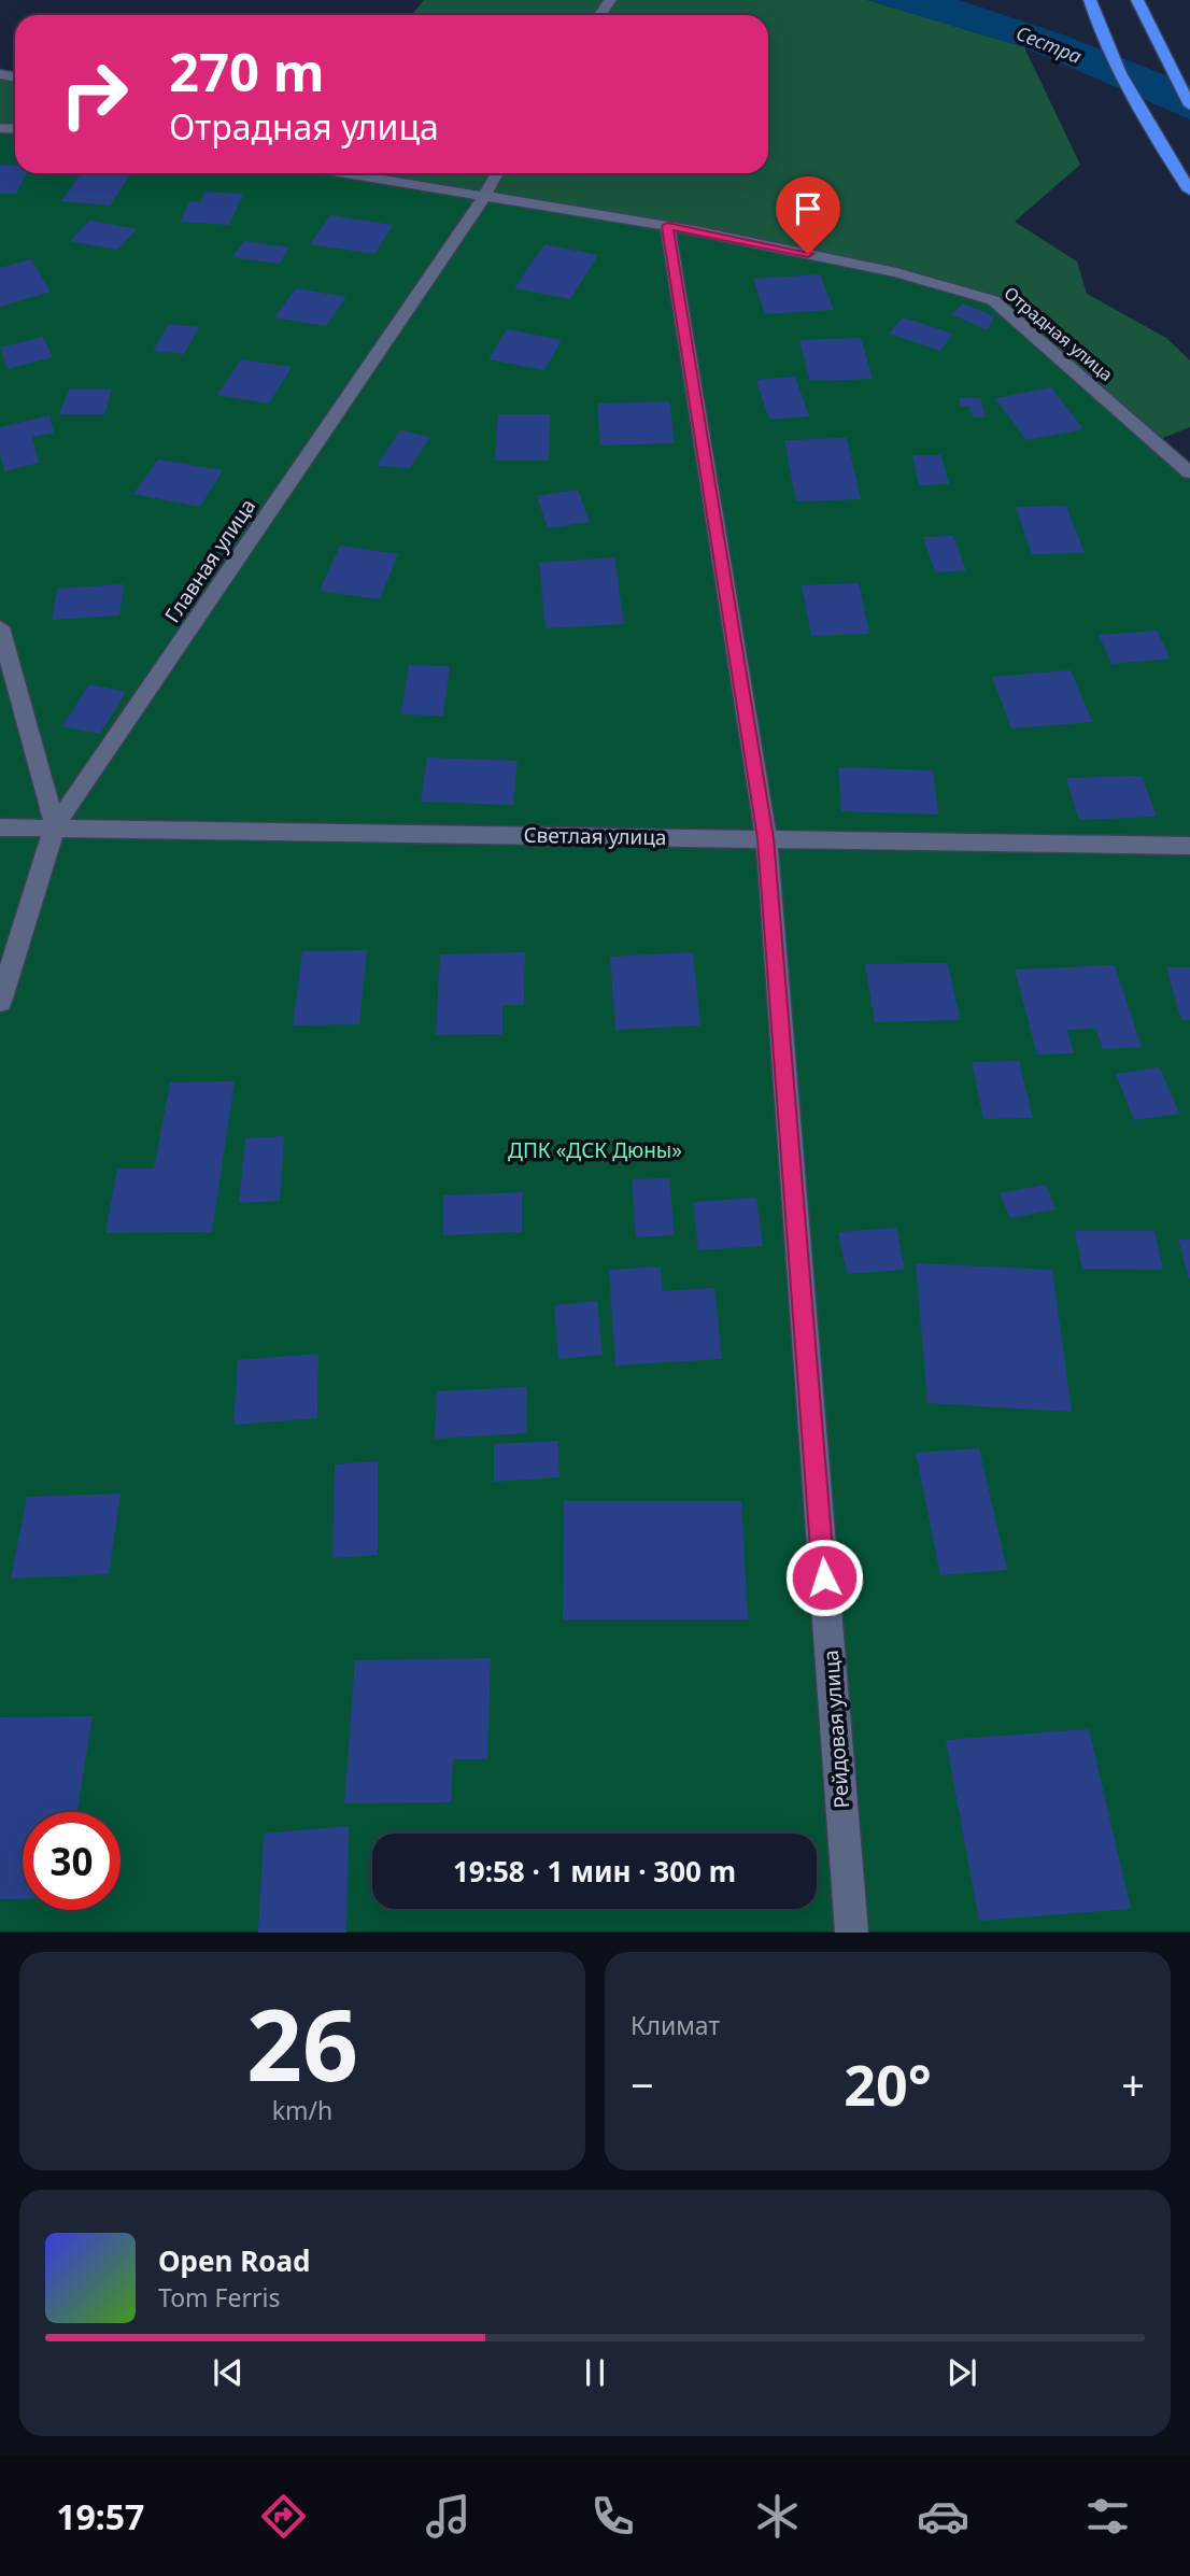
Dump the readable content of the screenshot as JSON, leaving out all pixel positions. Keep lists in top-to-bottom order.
{
  "streets": {
    "street": [
      "Отрадная улица",
      "Главная улица",
      "Светлая улица",
      "Рейдовая улица"
    ]
  },
  "crossings": [
    ["Отрадная улица", "Главная улица"],
    ["Отрадная улица", "Рейдовая улица"],
    ["Главная улица", "Светлая улица"],
    ["Светлая улица", "Рейдовая улица"]
  ],
  "water": ["Сестра"],
  "parks": ["ДПК «ДСК Дюны»"],
  "page": {
    "turn": ["270 m", "Отрадная улица"],
    "limit": "30",
    "trip": "19:58 · 1 мин · 300 m",
    "tile": [
      ["26", "km/h"],
      "Климат"
    ],
    "heat": ["−", "20°", "+"],
    "song": ["Open Road", "Tom Ferris"],
    "tabs": "19:57"
  }
}
